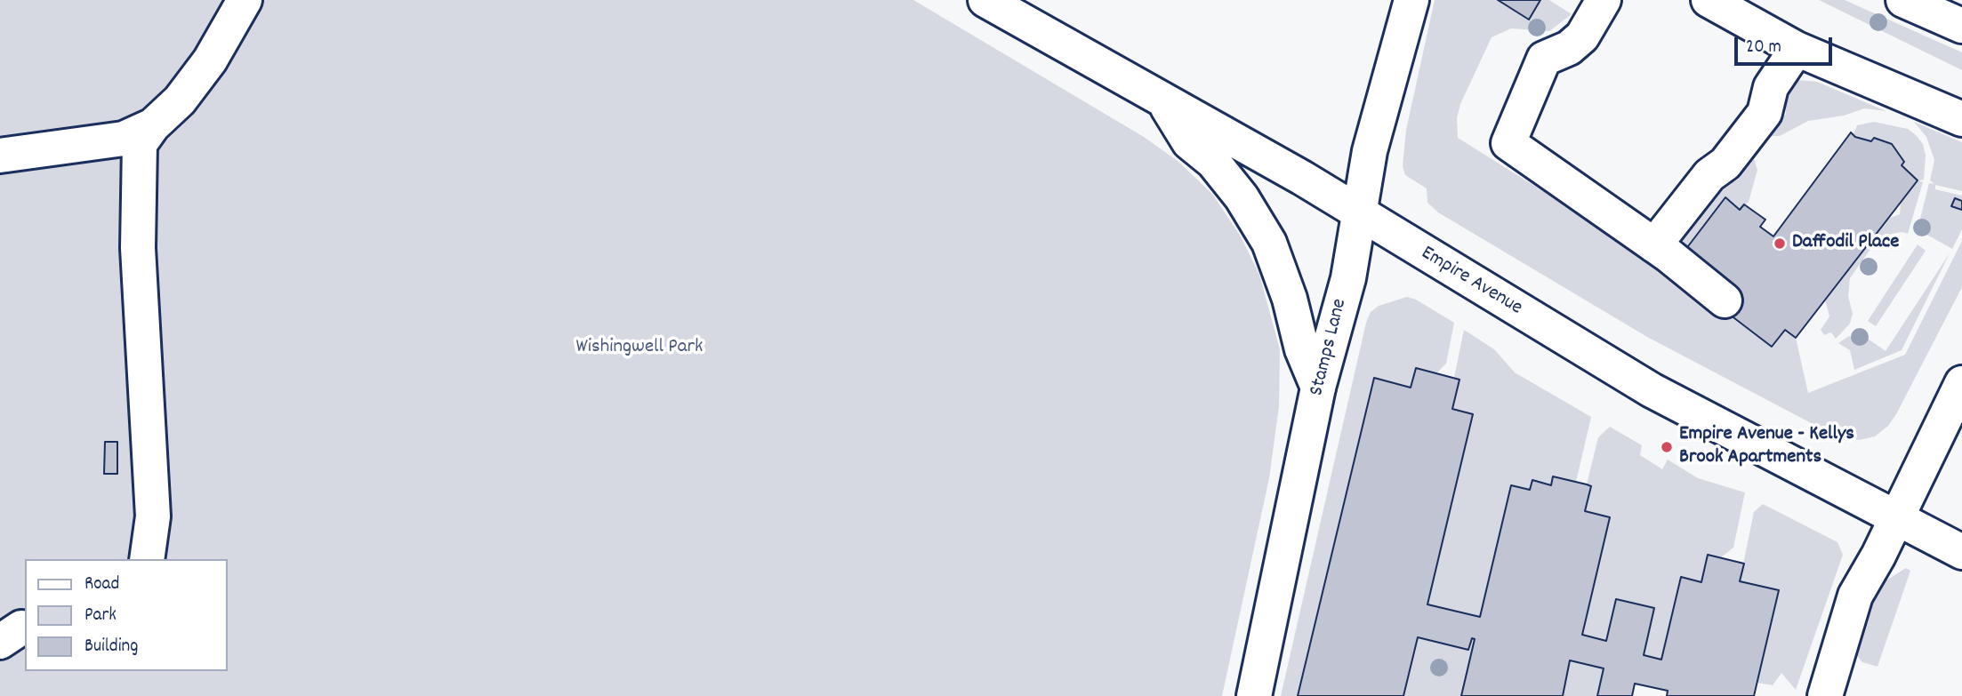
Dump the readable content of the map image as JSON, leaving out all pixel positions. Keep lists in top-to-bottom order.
{
  "streets": {
    "main road": ["Empire Avenue", "Stamps Lane"]
  },
  "crossings": [
    ["Empire Avenue", "Stamps Lane"]
  ],
  "parks": ["Wishingwell Park"],
  "places": ["Daffodil Place", "Empire Avenue - Kellys Brook Apartments"],
  "legend": ["Road", "Park", "Building"],
  "scale_bar": "20 m"
}
